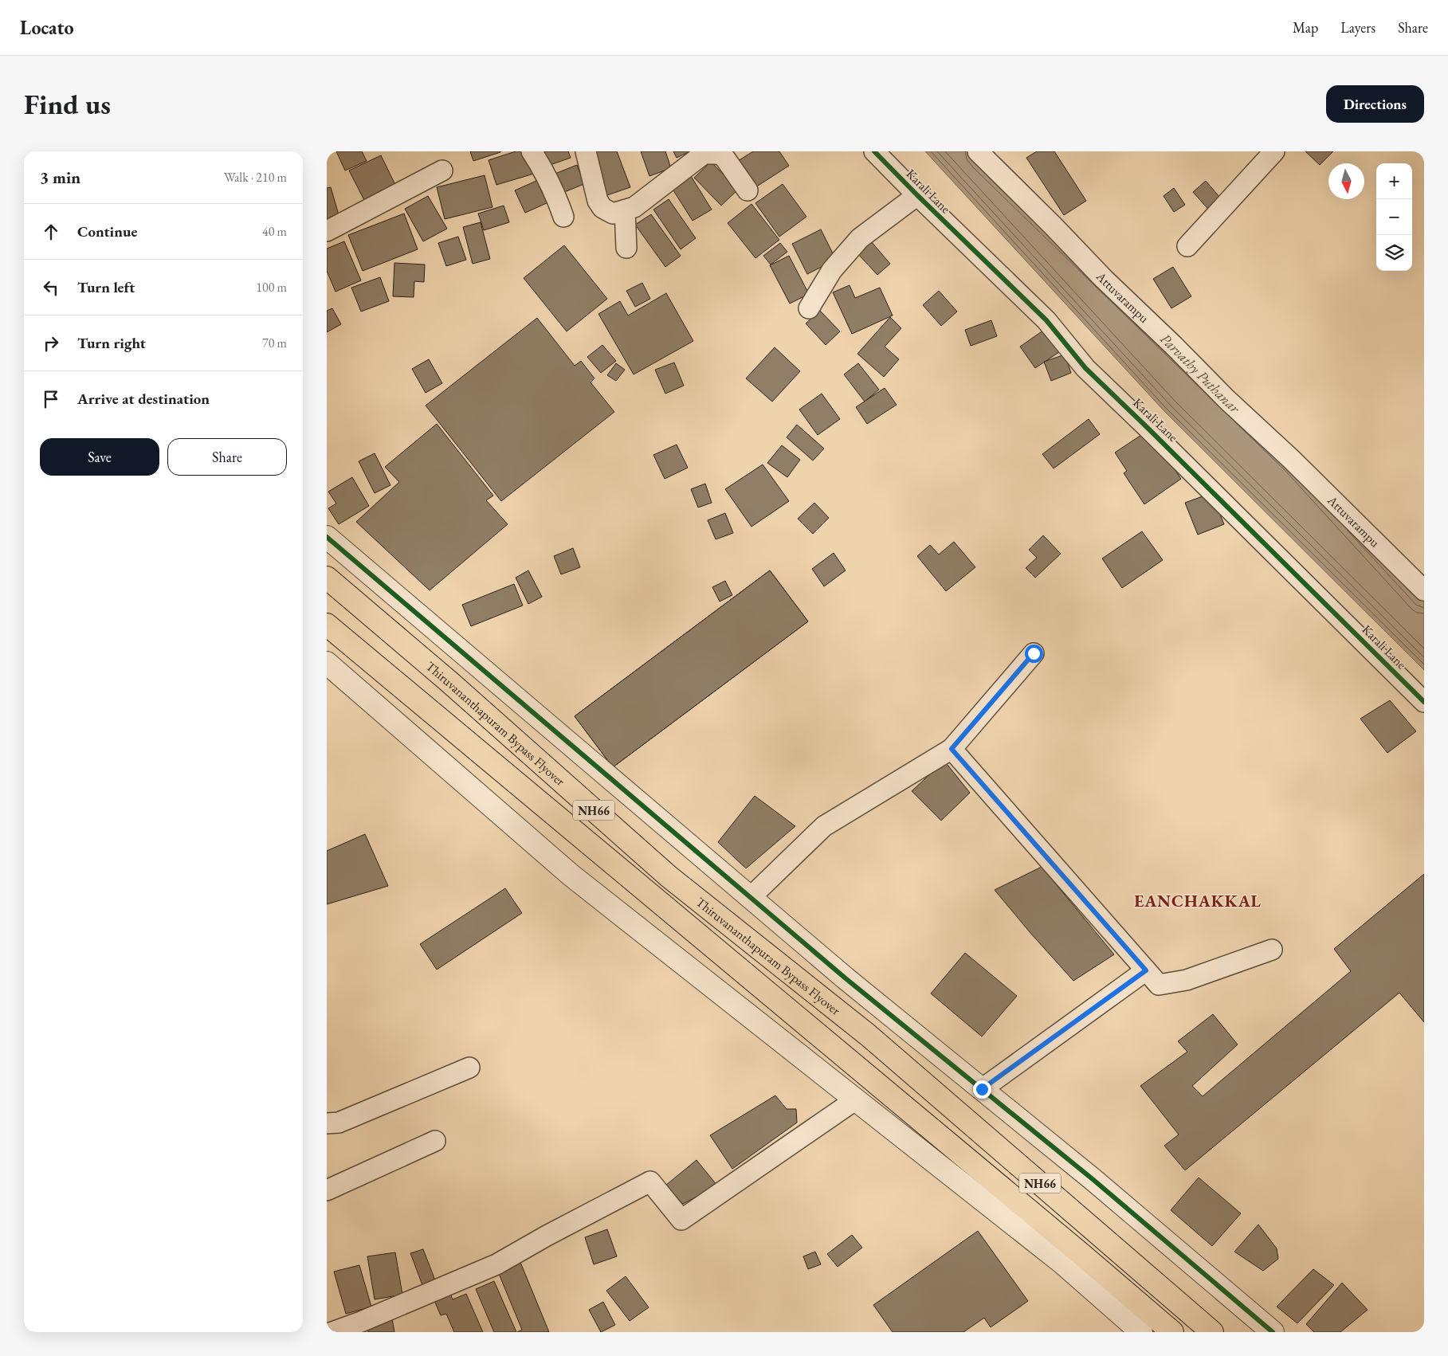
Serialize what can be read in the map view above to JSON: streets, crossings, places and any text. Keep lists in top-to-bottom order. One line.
{"streets":{"highway":["Thiruvananthapuram Bypass Flyover","NH66"],"street":["Karali Lane","Attuvarampu"]},"districts":["EANCHAKKAL"],"water":["Parvathy Puthanar"],"north":"bottom","page":{"header":"Locato","nav":["Map","Layers","Share"],"buttons":["Directions",["Save","Share"]],"title":"Find us","heading":["3 min","Walk · 210 m"],"map_buttons":["+","−"],"list":[["Continue","40 m"],["Turn left","100 m"],["Turn right","70 m"],"Arrive at destination"]}}
